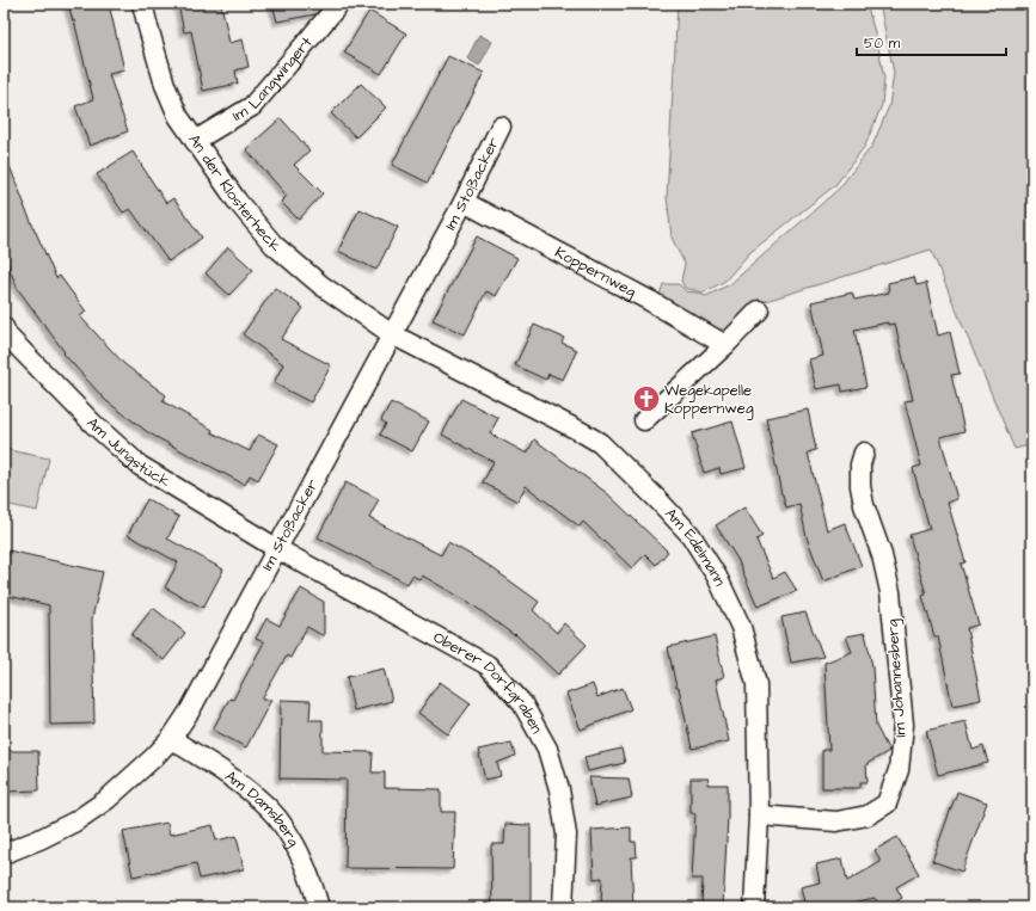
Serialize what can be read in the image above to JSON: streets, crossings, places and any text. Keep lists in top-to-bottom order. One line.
{"streets":{"street":["Im Langwingert","Im Stoßacker","An der Klosterheck","Koppernweg","Am Jungstück","Am Edelmann","Im Johannesberg","Oberer Dorfgraben","Am Damsberg"]},"crossings":[["Im Langwingert","An der Klosterheck"],["Im Stoßacker","An der Klosterheck"],["Im Stoßacker","Koppernweg"],["Im Stoßacker","Am Jungstück"],["Im Stoßacker","Am Edelmann"],["Im Stoßacker","Oberer Dorfgraben"],["Im Stoßacker","Am Damsberg"],["An der Klosterheck","Am Edelmann"],["Am Jungstück","Oberer Dorfgraben"],["Am Edelmann","Im Johannesberg"]],"places":{"church":["Wegekapelle Koppernweg"]},"scale_bar":"50 m"}
